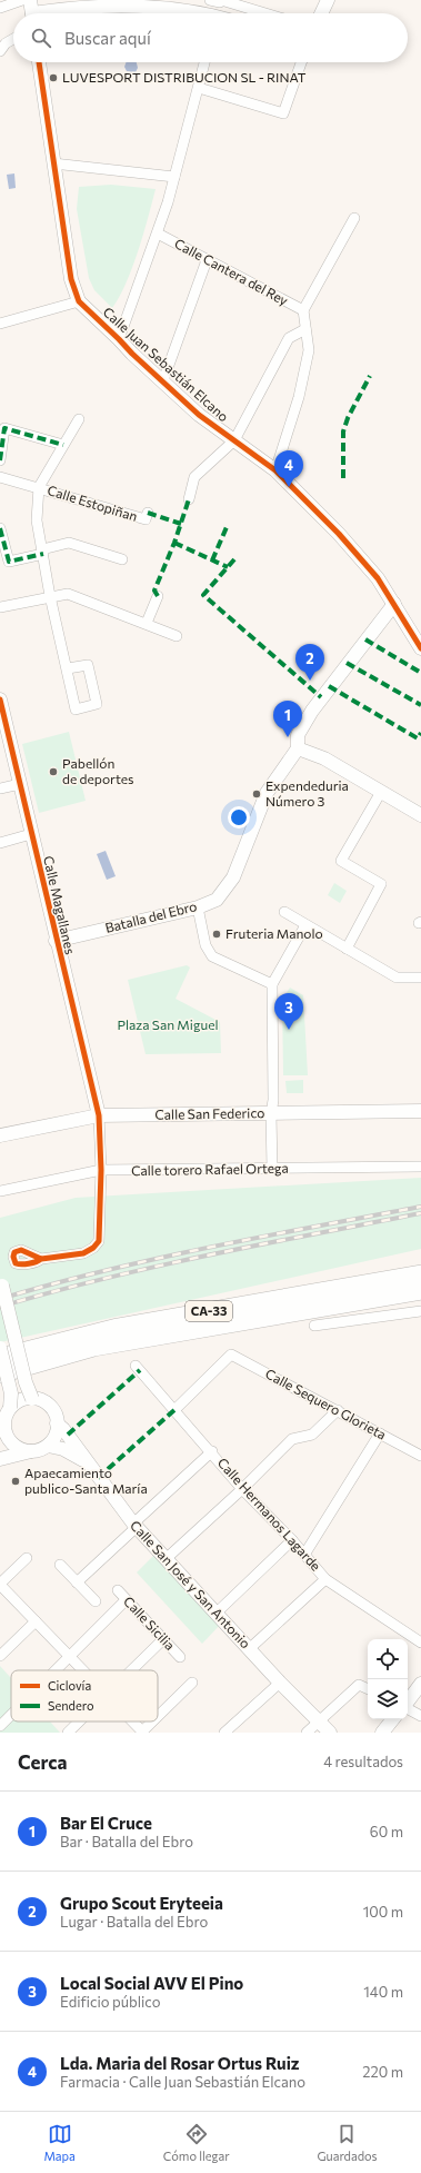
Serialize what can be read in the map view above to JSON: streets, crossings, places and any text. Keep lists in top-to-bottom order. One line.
{"streets":{"highway":["CA-33"],"street":["Calle Cantera del Rey","Calle Juan Sebastián Elcano","Calle Estopiñan","Calle Magallanes","Batalla del Ebro","Calle San Federico","Calle torero Rafael Ortega","Calle Sequero Glorieta","Calle Hermanos Lagarde","Calle San José y San Antonio","Calle Sicilia"]},"crossings":[["Calle Juan Sebastián Elcano","Batalla del Ebro"],["Calle Magallanes","Batalla del Ebro"],["Calle Magallanes","Calle San Federico"],["Calle Sequero Glorieta","Calle Hermanos Lagarde"]],"parks":["Plaza San Miguel"],"places":["LUVESPORT DISTRIBUCION SL - RINAT","Pabellón de deportes","Expendeduria Número 3","Fruteria Manolo","Apaecamiento publico-Santa María"],"legend":["Ciclovía","Sendero"],"page":{"search":"Buscar aquí","pins":["4","2","1","3"],"heading":["Cerca","4 resultados"],"list":[{"mark":"1","name":"Bar El Cruce","note":"Bar · Batalla del Ebro","value":"60 m"},{"mark":"2","name":"Grupo Scout Eryteeia","note":"Lugar · Batalla del Ebro","value":"100 m"},{"mark":"3","name":"Local Social AVV El Pino","note":"Edificio público","value":"140 m"},{"mark":"4","name":"Lda. Maria del Rosar Ortus Ruiz","note":"Farmacia · Calle Juan Sebastián Elcano","value":"220 m"}],"nav":["Mapa","Cómo llegar","Guardados"]}}
